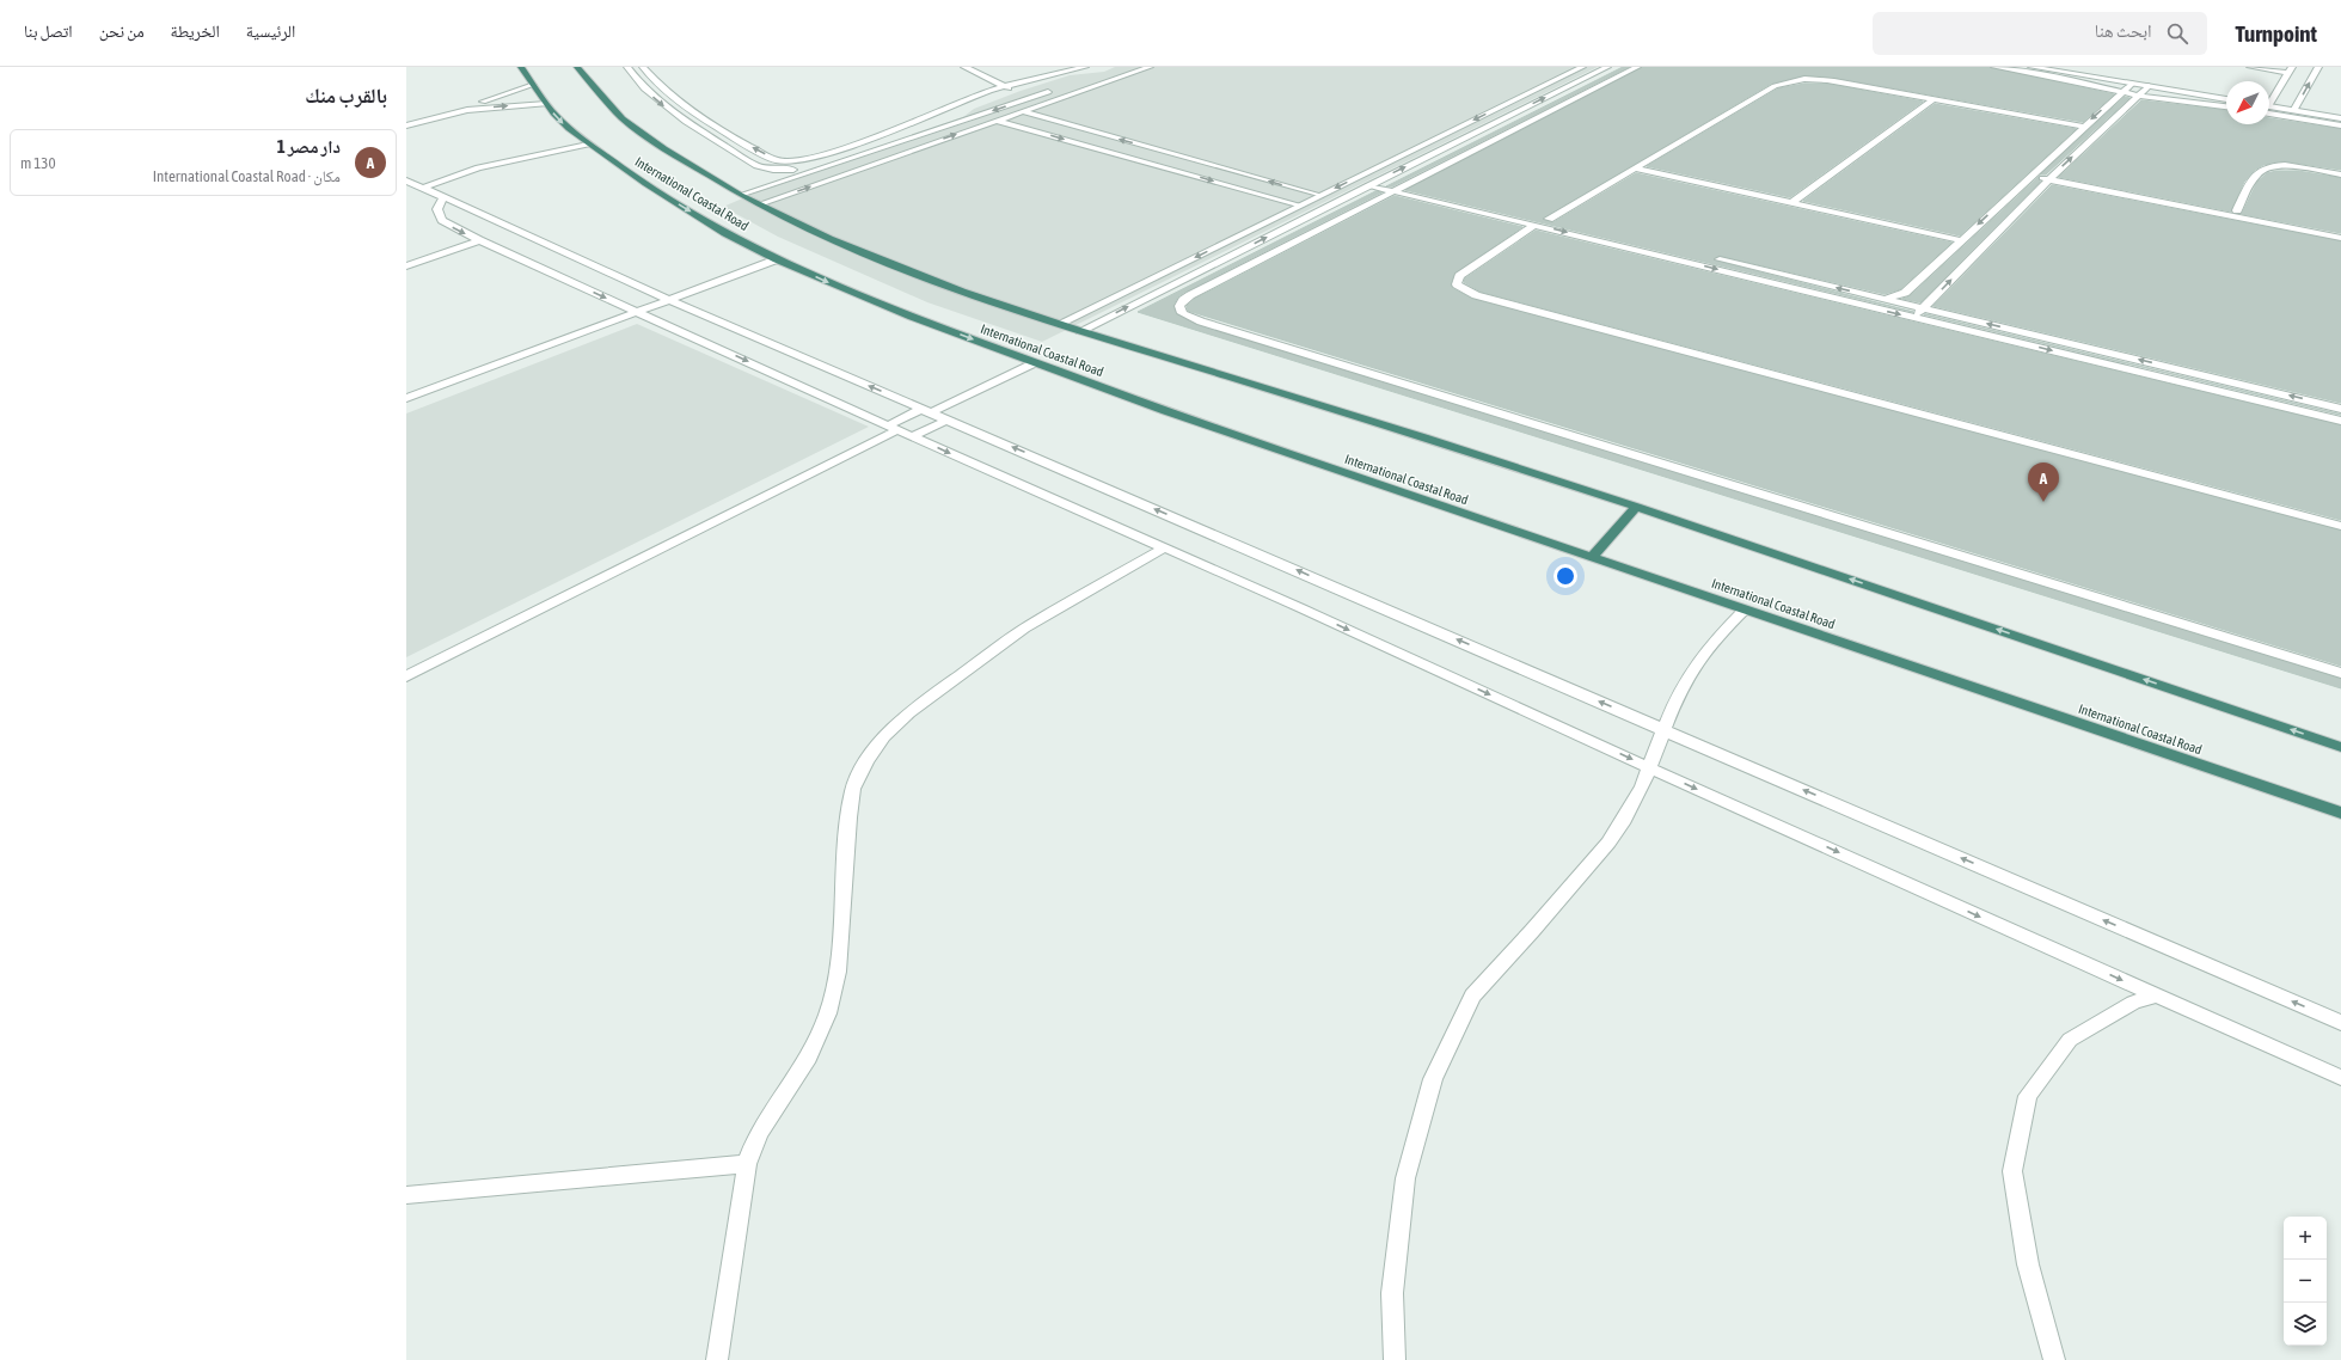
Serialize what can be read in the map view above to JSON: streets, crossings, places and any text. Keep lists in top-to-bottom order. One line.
{"streets":{"highway":["International Coastal Road"]},"north":"bottom left","page":{"header":"Turnpoint","search":"ابحث هنا","nav":["الرئيسية","الخريطة","من نحن","اتصل بنا"],"heading":"بالقرب منك","list":[{"mark":"A","name":"دار مصر 1","note":"مكان · International Coastal Road","value":"130 m"}],"pins":"A","map_buttons":["+","−"]}}
